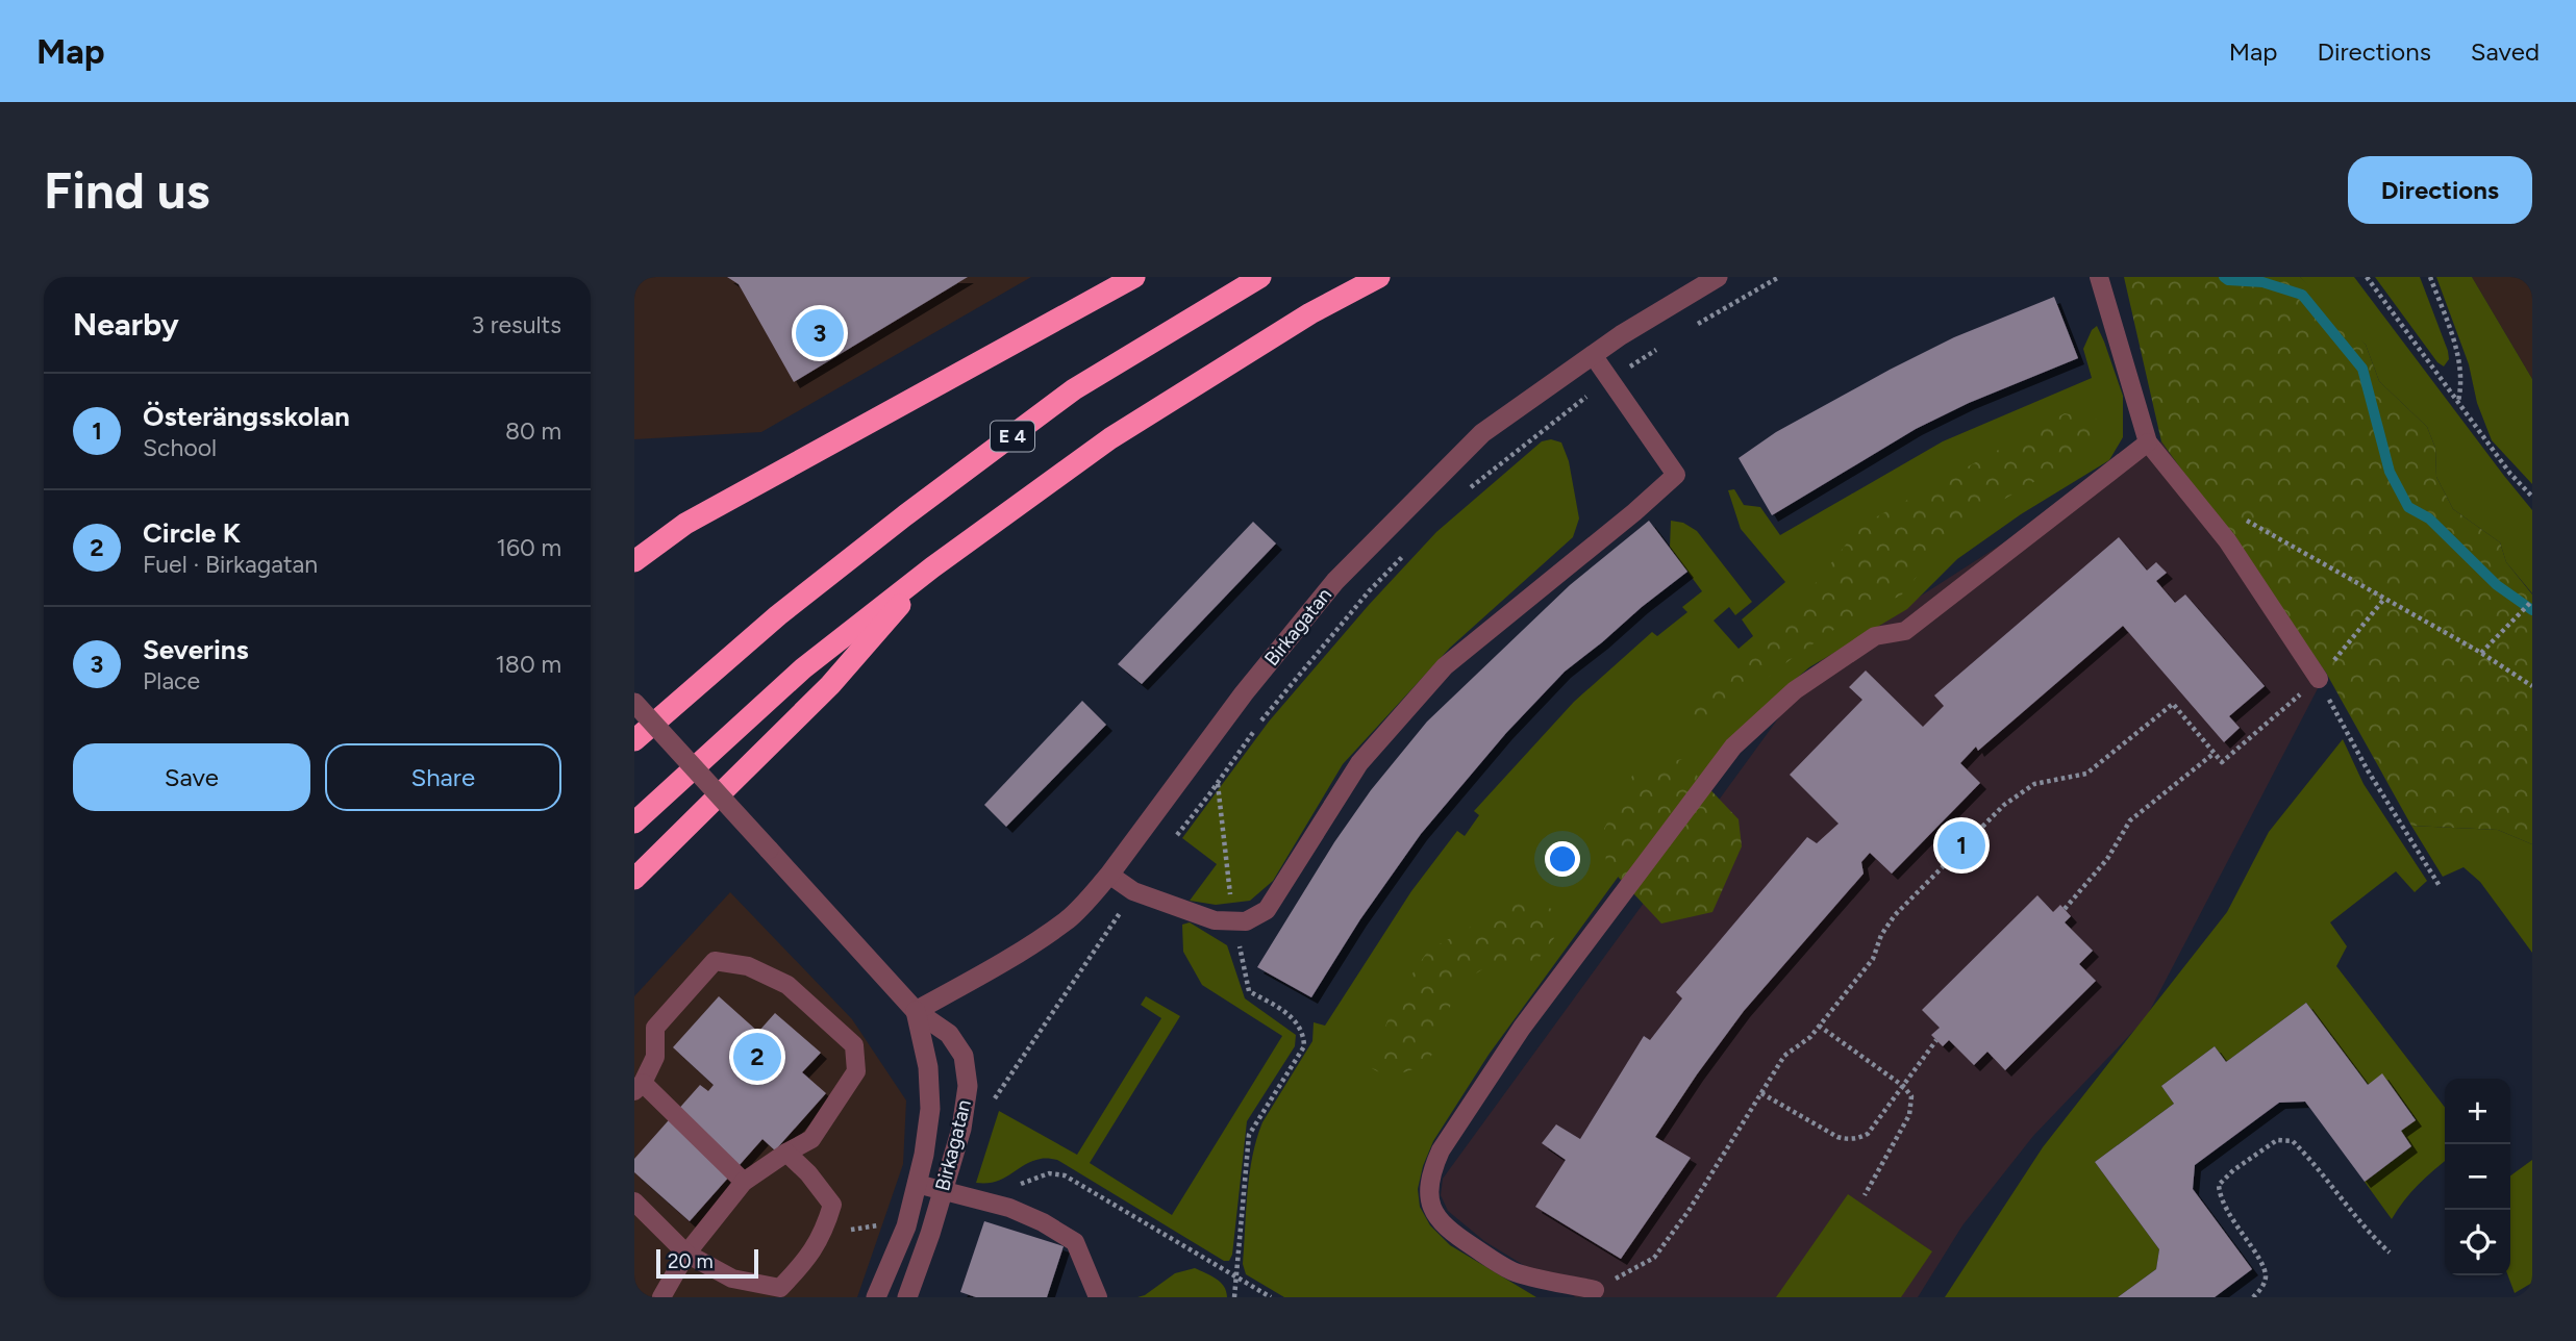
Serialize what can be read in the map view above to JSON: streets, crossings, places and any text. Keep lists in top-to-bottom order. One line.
{"streets":{"highway":["E 4"],"street":["Birkagatan"]},"scale_bar":"20 m","page":{"header":"Map","nav":["Map","Directions","Saved"],"buttons":["Directions",["Save","Share"]],"title":"Find us","heading":["Nearby","3 results"],"pins":["3","1","2"],"list":[{"mark":"1","name":"Österängsskolan","note":"School","value":"80 m"},{"mark":"2","name":"Circle K","note":"Fuel · Birkagatan","value":"160 m"},{"mark":"3","name":"Severins","note":"Place","value":"180 m"}],"map_buttons":["+","−"],"scale":"20 m"}}
